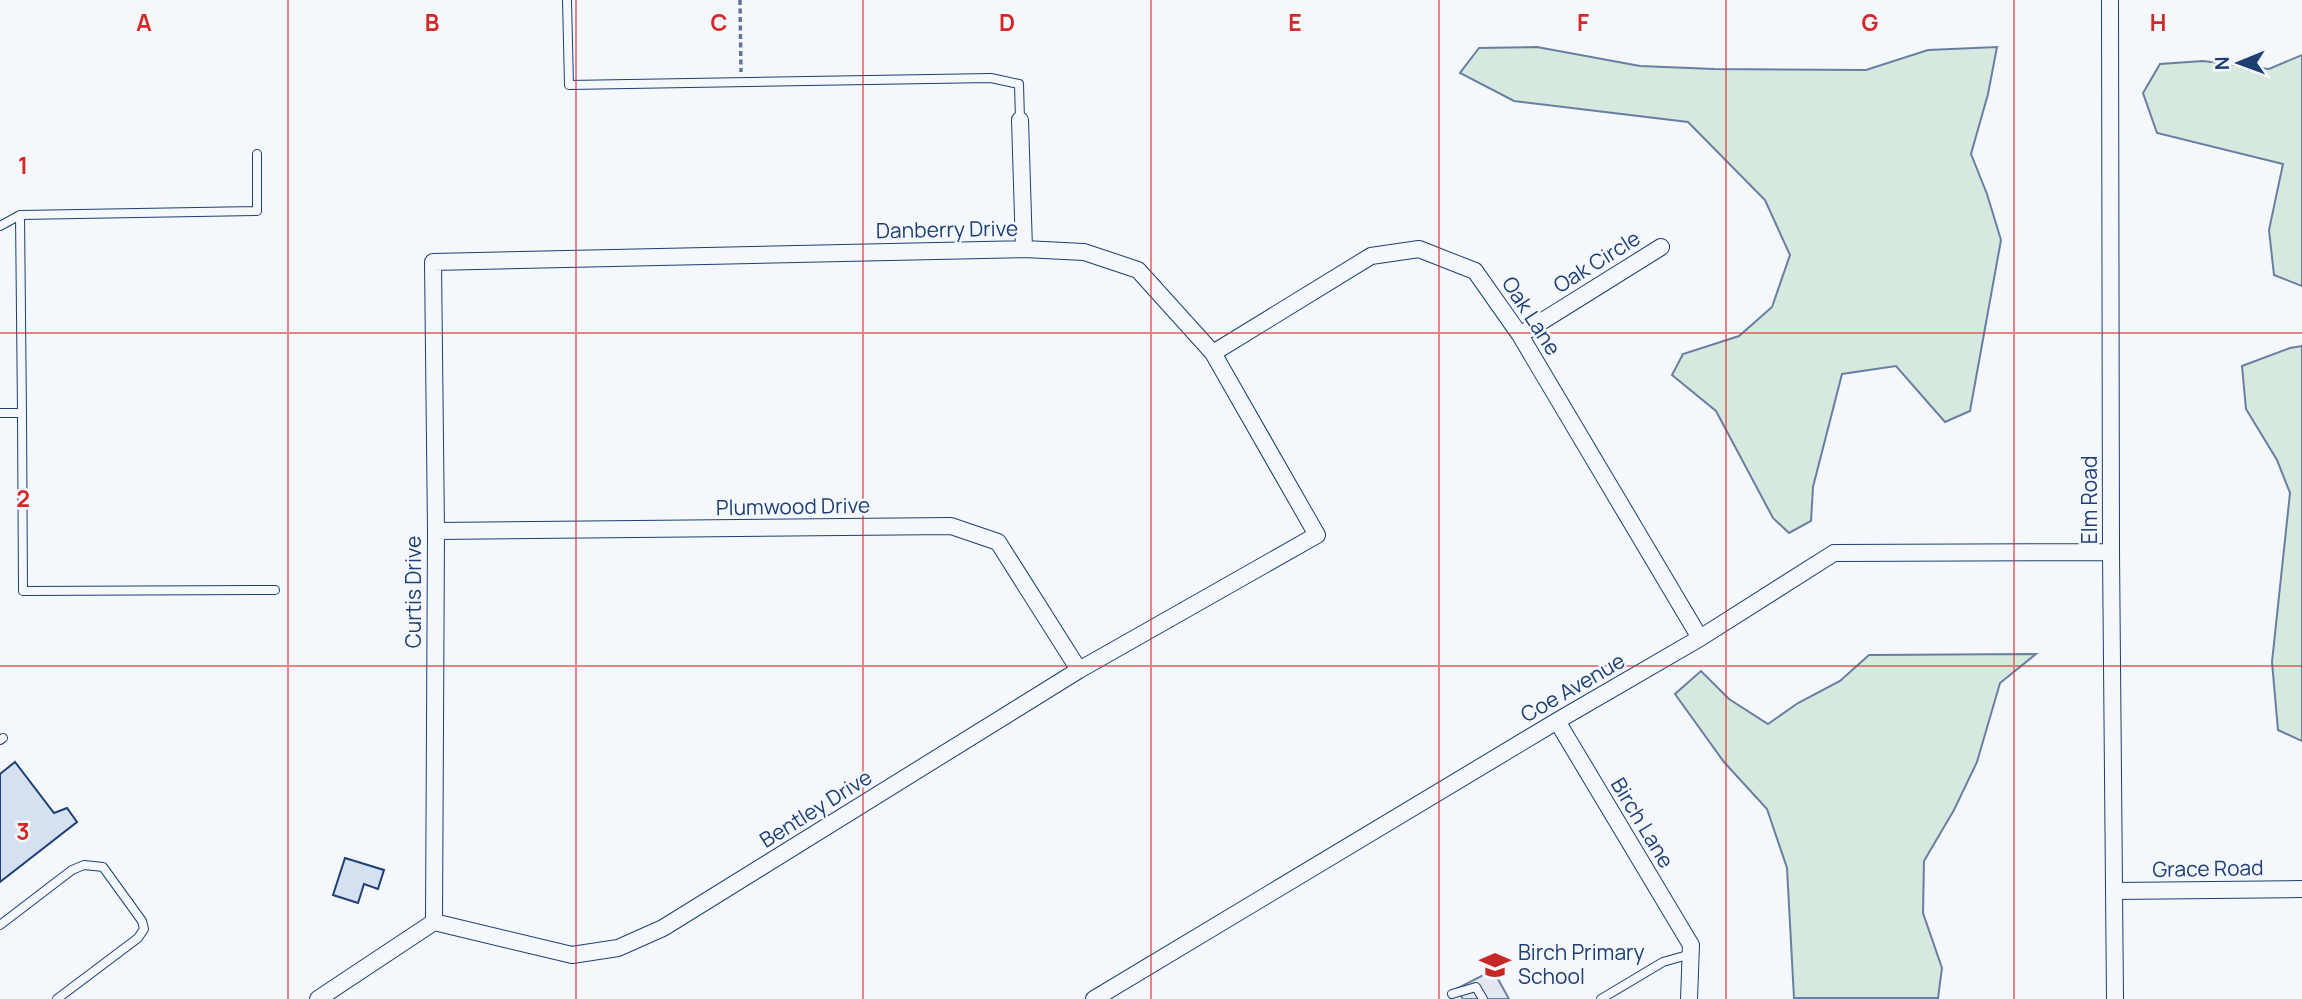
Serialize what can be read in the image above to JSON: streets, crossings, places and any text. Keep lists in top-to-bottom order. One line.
{"streets":{"street":["Danberry Drive","Oak Circle","Oak Lane","Elm Road","Plumwood Drive","Curtis Drive","Coe Avenue","Bentley Drive","Birch Lane","Grace Road"]},"crossings":[["Danberry Drive","Oak Lane"],["Danberry Drive","Curtis Drive"],["Danberry Drive","Bentley Drive"],["Oak Circle","Oak Lane"],["Oak Lane","Coe Avenue"],["Elm Road","Coe Avenue"],["Elm Road","Grace Road"],["Plumwood Drive","Curtis Drive"],["Plumwood Drive","Bentley Drive"],["Curtis Drive","Bentley Drive"],["Coe Avenue","Birch Lane"]],"places":{"school or university":["Birch Primary School"]},"north":"left","grid":{"columns":["A","B","C","D","E","F","G","H"],"rows":["1","2","3"]}}
